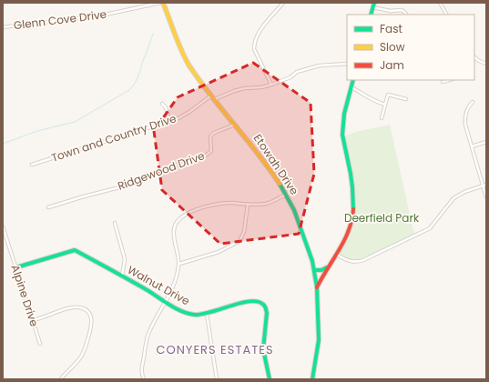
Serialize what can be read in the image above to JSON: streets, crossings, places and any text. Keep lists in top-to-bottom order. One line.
{"streets":{"street":["Glenn Cove Drive","Town and Country Drive","Etowah Drive","Ridgewood Drive","Walnut Drive","Alpine Drive"]},"crossings":[["Glenn Cove Drive","Etowah Drive"],["Town and Country Drive","Etowah Drive"],["Etowah Drive","Ridgewood Drive"],["Walnut Drive","Alpine Drive"]],"districts":["CONYERS ESTATES"],"parks":["Deerfield Park"],"legend":["Fast","Slow","Jam"]}
